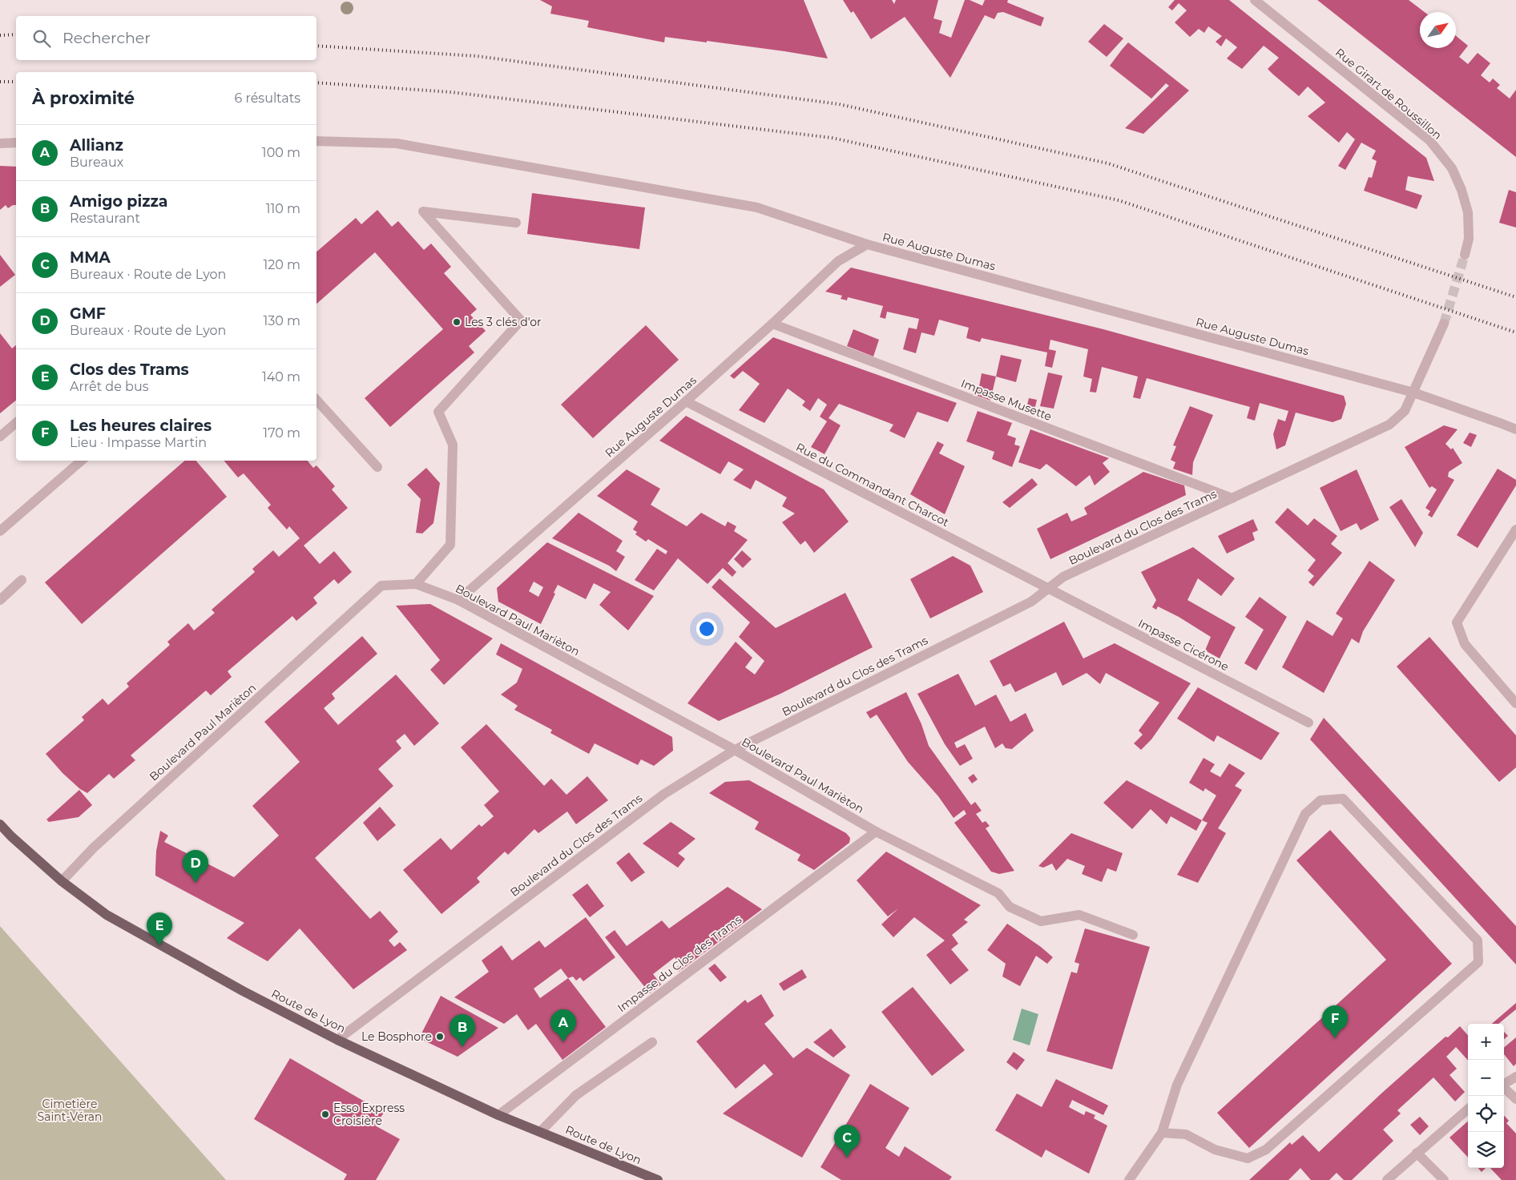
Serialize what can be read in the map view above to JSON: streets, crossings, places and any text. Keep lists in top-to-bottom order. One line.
{"streets":{"main road":["Route de Lyon"],"street":["Rue Girart de Roussillon","Rue Auguste Dumas","Impasse Musette","Rue du Commandant Charcot","Boulevard du Clos des Trams","Boulevard Paul Marièton","Impasse Cicérone","Impasse du Clos des Trams"]},"crossings":[["Rue Auguste Dumas","Impasse Musette"],["Rue Auguste Dumas","Rue du Commandant Charcot"],["Rue Auguste Dumas","Boulevard du Clos des Trams"],["Rue Auguste Dumas","Boulevard Paul Marièton"],["Impasse Musette","Boulevard du Clos des Trams"],["Rue du Commandant Charcot","Boulevard du Clos des Trams"],["Rue du Commandant Charcot","Impasse Cicérone"],["Boulevard du Clos des Trams","Boulevard Paul Marièton"],["Boulevard du Clos des Trams","Impasse Cicérone"],["Boulevard du Clos des Trams","Route de Lyon"],["Boulevard Paul Marièton","Impasse du Clos des Trams"],["Boulevard Paul Marièton","Route de Lyon"],["Impasse du Clos des Trams","Route de Lyon"]],"parks":["Cimetière Saint-Véran"],"places":["Les 3 clés d'or","Le Bosphore","Esso Express Croisière"],"north":"top right","page":{"search":"Rechercher","heading":["À proximité","6 résultats"],"list":[{"mark":"A","name":"Allianz","note":"Bureaux","value":"100 m"},{"mark":"B","name":"Amigo pizza","note":"Restaurant","value":"110 m"},{"mark":"C","name":"MMA","note":"Bureaux · Route de Lyon","value":"120 m"},{"mark":"D","name":"GMF","note":"Bureaux · Route de Lyon","value":"130 m"},{"mark":"E","name":"Clos des Trams","note":"Arrêt de bus","value":"140 m"},{"mark":"F","name":"Les heures claires","note":"Lieu · Impasse Martin","value":"170 m"}],"pins":["D","E","F","A","B","C"],"map_buttons":["+","−"]}}
